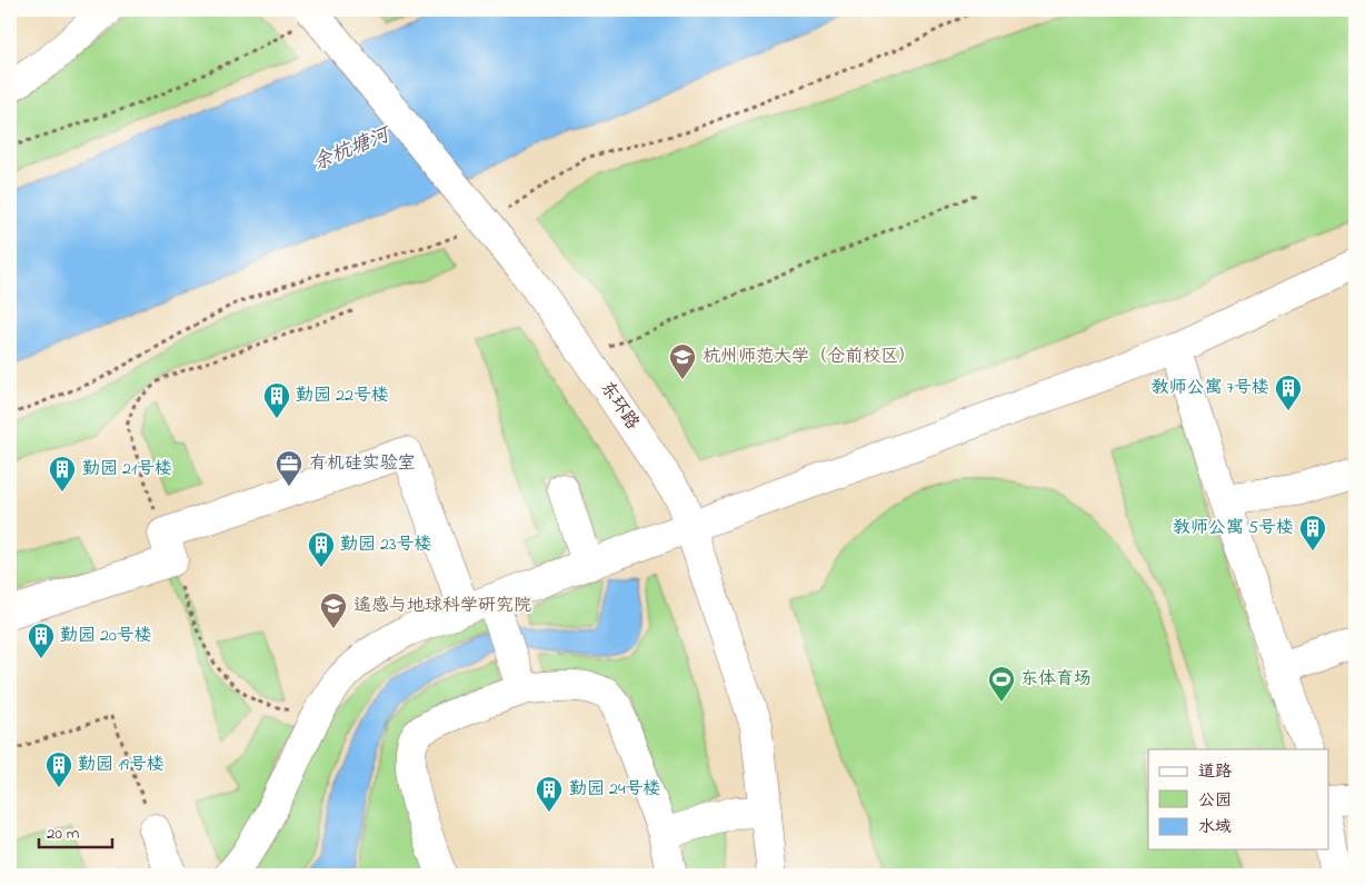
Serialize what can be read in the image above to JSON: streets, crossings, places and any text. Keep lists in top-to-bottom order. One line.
{"streets":{"street":["东环路"]},"water":["余杭塘河"],"places":{"school or university":["杭州师范大学（仓前校区）","遥感与地球科学研究院"],"building":["教师公寓 7号楼","勤园 22号楼","勤园 21号楼","教师公寓 5号楼","勤园 23号楼","勤园 20号楼","勤园 19号楼","勤园 24号楼"],"office":["有机硅实验室"],"sports":["东体育场"]},"legend":["道路","公园","水域"],"scale_bar":"20 m"}
